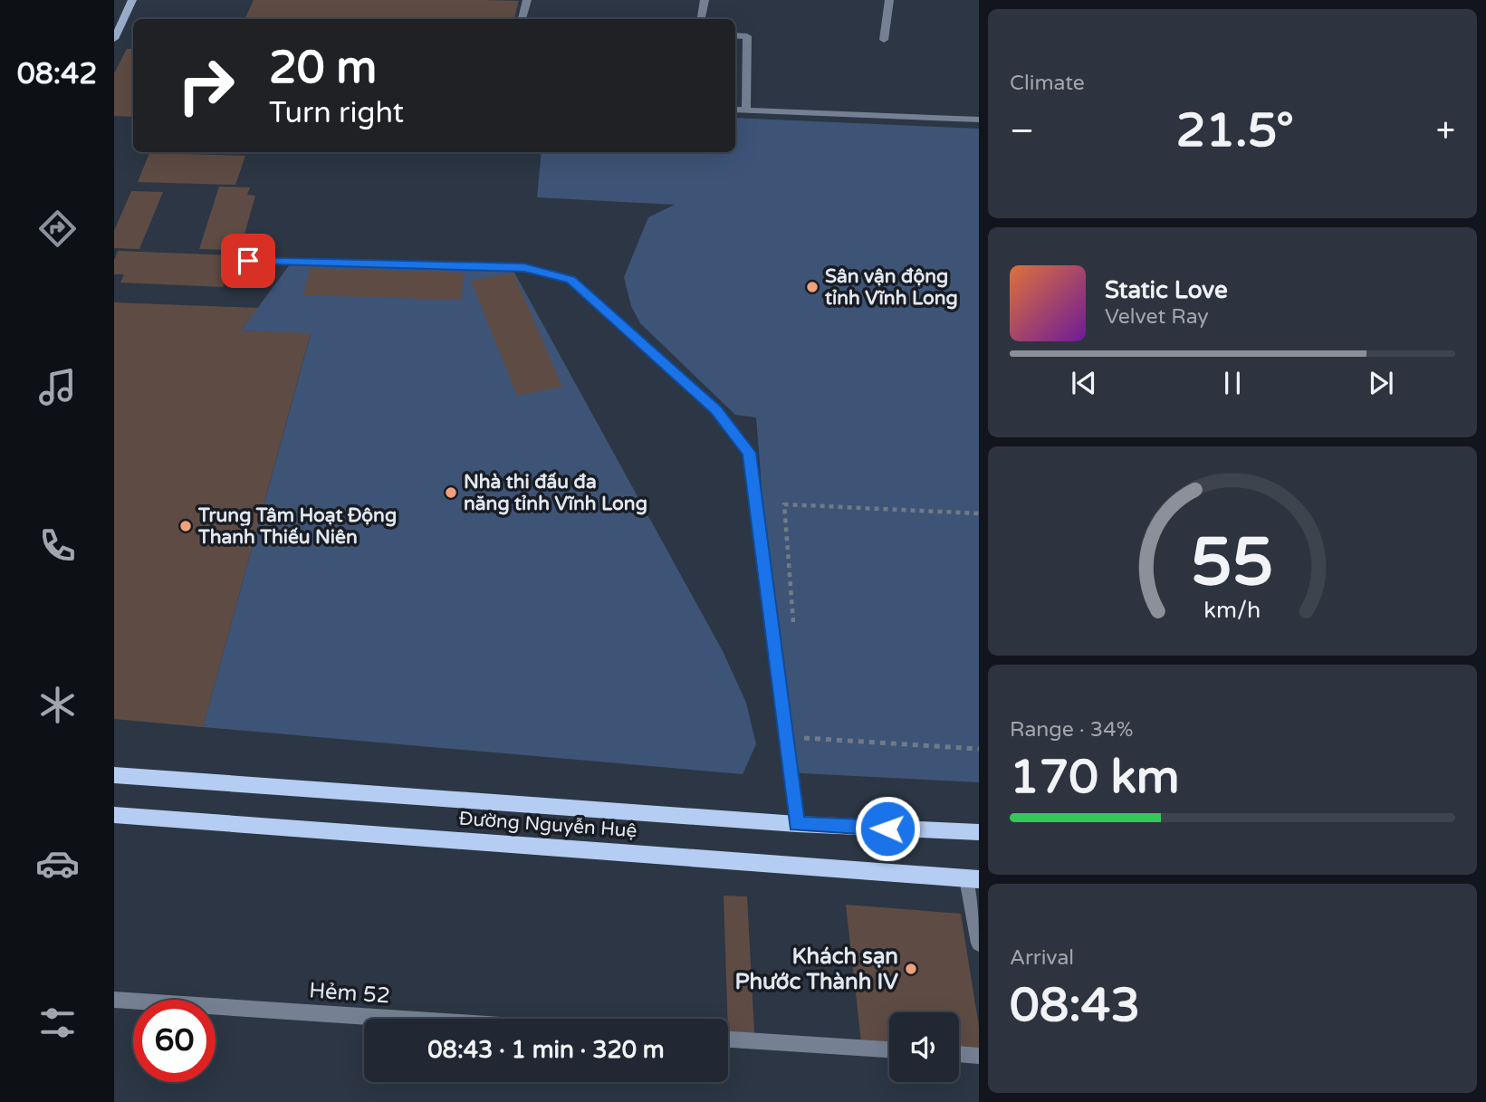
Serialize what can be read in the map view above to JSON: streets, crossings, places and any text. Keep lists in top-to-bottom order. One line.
{"streets":{"main road":["Đường Nguyễn Huệ"],"street":["Hẻm 52"]},"places":["Sân vận động tỉnh Vĩnh Long","Nhà thi đấu đa năng tỉnh Vĩnh Long","Trung Tâm Hoạt Động Thanh Thiếu Niên","Khách sạn Phước Thành IV"],"page":{"tabs":"08:42","tile":["Climate",["Range · 34%","170 km"],["Arrival","08:43"]],"turn":["20 m","Turn right"],"heat":["−","21.5°","+"],"song":["Static Love","Velvet Ray"],"limit":"60","trip":"08:43 · 1 min · 320 m","gauge":["55","km/h"]}}
